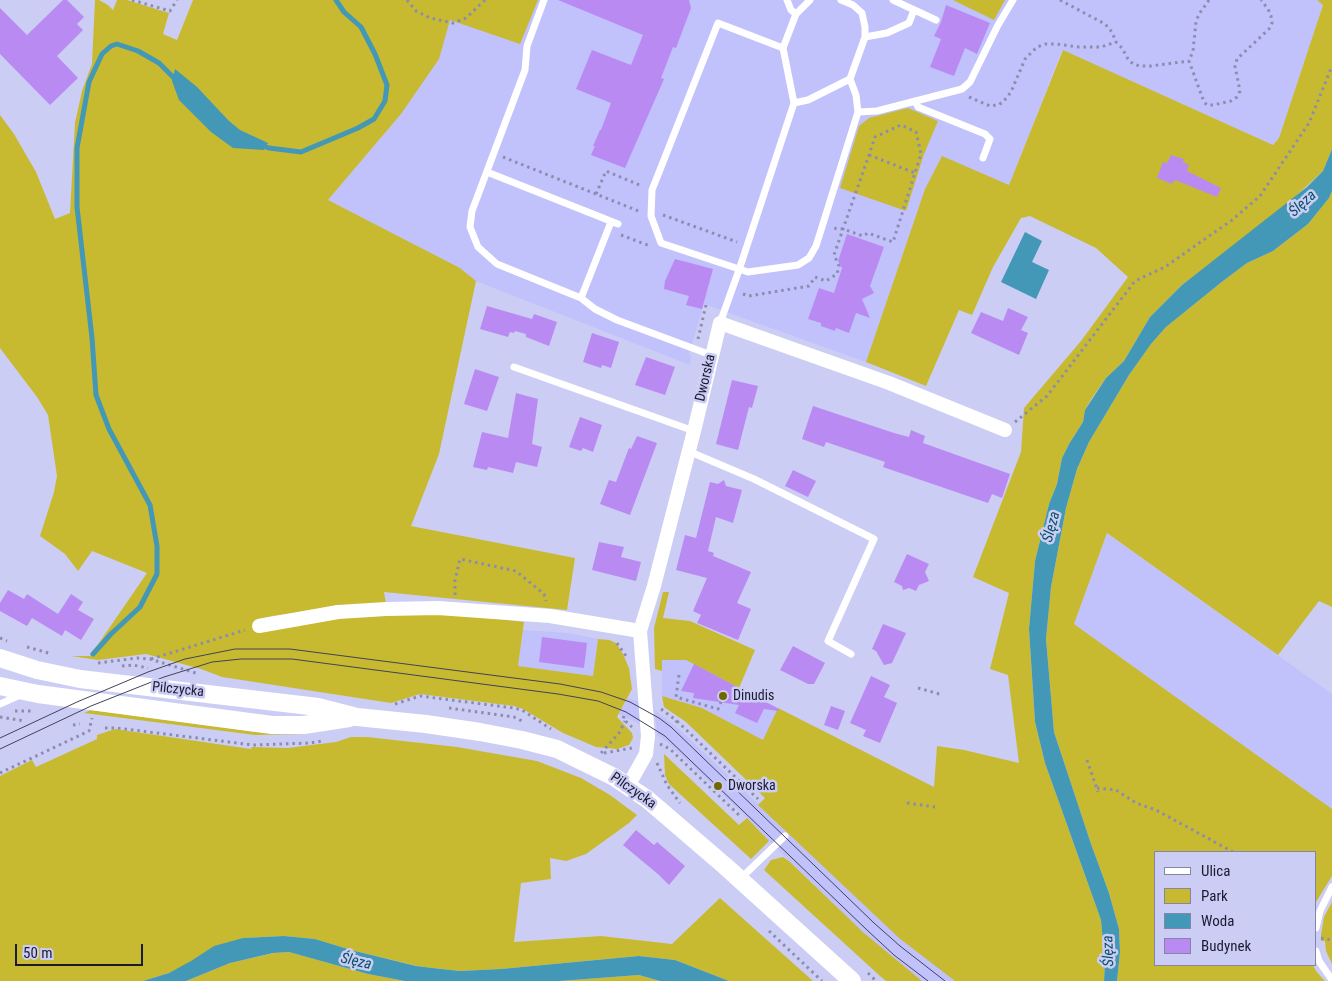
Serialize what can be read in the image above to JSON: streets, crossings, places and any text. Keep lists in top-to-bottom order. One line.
{"streets":{"street":["Dworska","Pilczycka"]},"crossings":[["Dworska","Pilczycka"]],"water":["Ślęza"],"places":["Dinudis","Dworska"],"legend":["Ulica","Park","Woda","Budynek"],"scale_bar":"50 m"}
